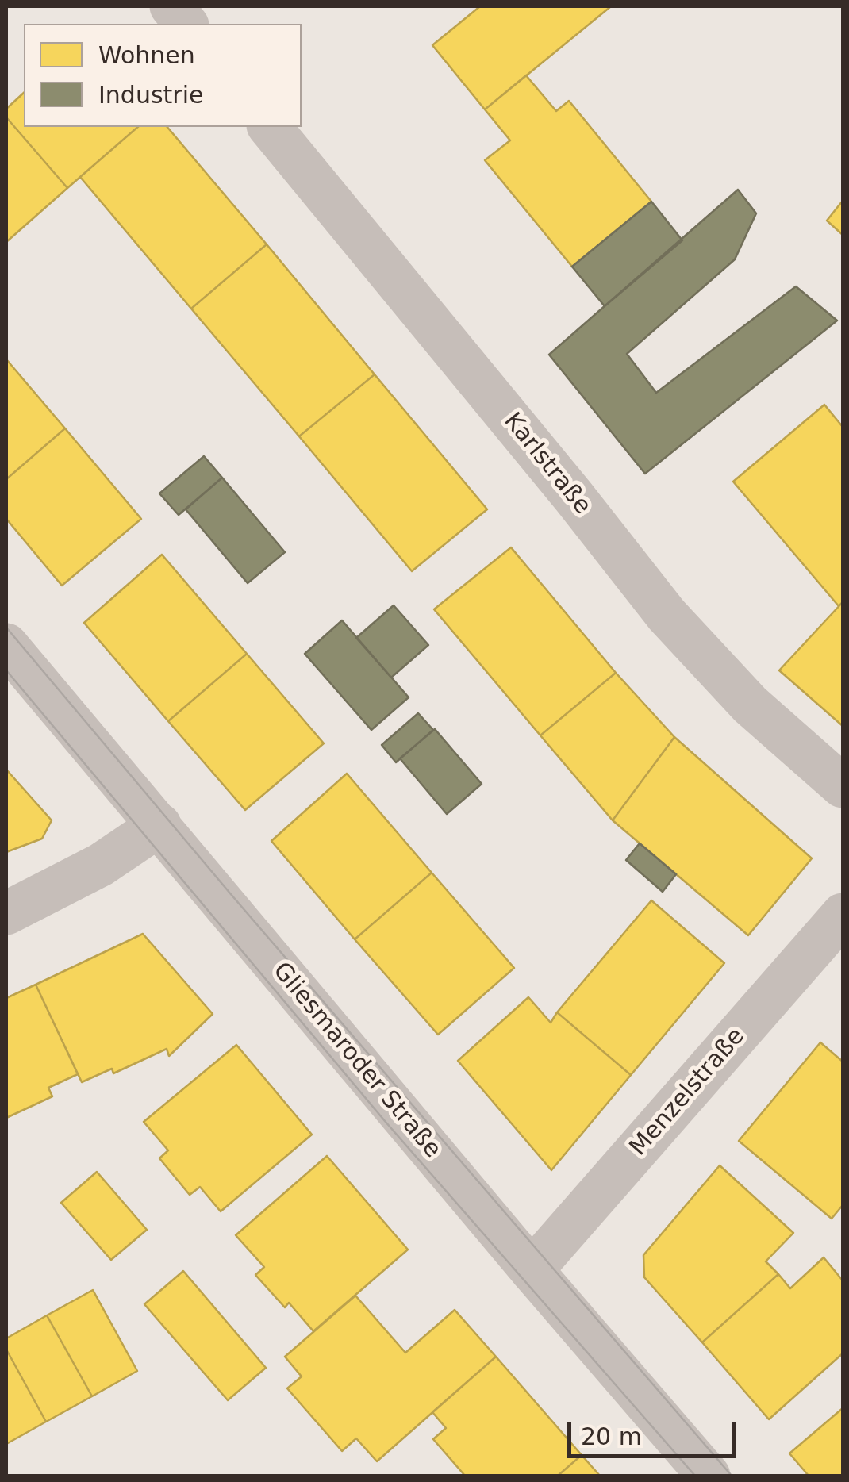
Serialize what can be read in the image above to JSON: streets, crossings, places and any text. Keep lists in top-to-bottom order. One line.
{"streets":{"street":["Karlstraße","Gliesmaroder Straße","Menzelstraße"]},"crossings":[["Gliesmaroder Straße","Menzelstraße"]],"legend":["Wohnen","Industrie"],"scale_bar":"20 m"}
